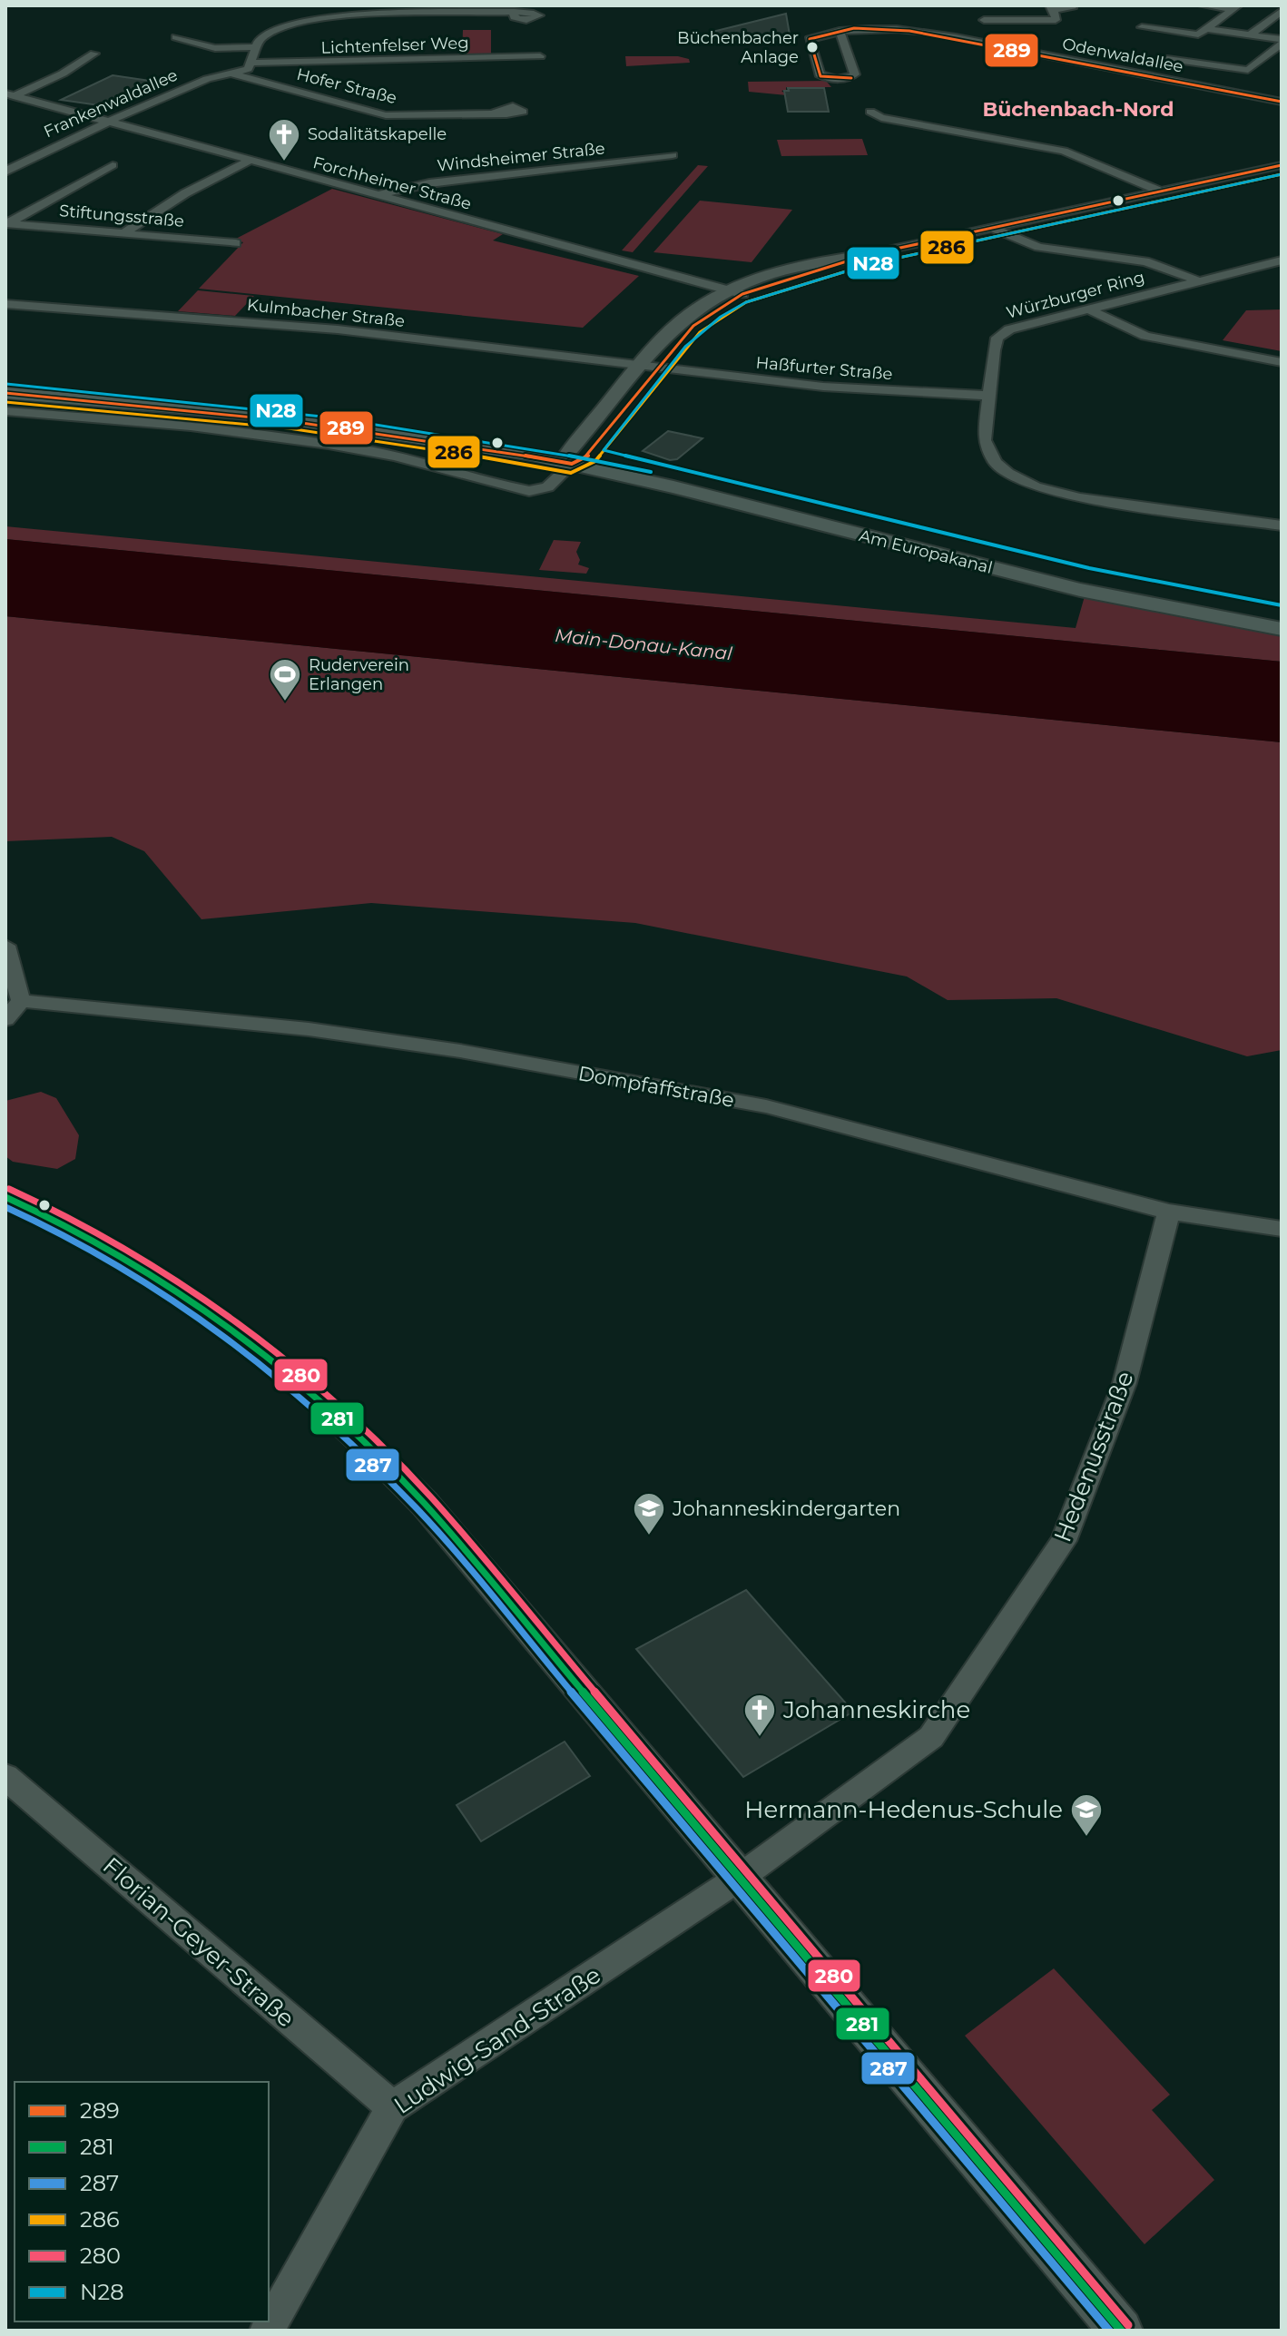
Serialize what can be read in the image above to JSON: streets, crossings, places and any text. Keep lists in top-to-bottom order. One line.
{"streets":{"main road":["Am Europakanal"],"street":["Lichtenfelser Weg","Odenwaldallee","Hofer Straße","Frankenwaldallee","Windsheimer Straße","Forchheimer Straße","Stiftungsstraße","Würzburger Ring","Kulmbacher Straße","Haßfurter Straße","Dompfaffstraße","Hedenusstraße","Florian-Geyer-Straße","Ludwig-Sand-Straße"]},"crossings":[["Lichtenfelser Weg","Frankenwaldallee"],["Hofer Straße","Frankenwaldallee"],["Frankenwaldallee","Forchheimer Straße"],["Windsheimer Straße","Forchheimer Straße"],["Würzburger Ring","Haßfurter Straße"],["Kulmbacher Straße","Haßfurter Straße"],["Dompfaffstraße","Hedenusstraße"],["Hedenusstraße","Ludwig-Sand-Straße"],["Florian-Geyer-Straße","Ludwig-Sand-Straße"]],"districts":["Büchenbach-Nord"],"water":["Main-Donau-Kanal"],"places":{"other":["Büchenbacher Anlage"],"church":["Sodalitätskapelle","Johanneskirche"],"sports":["Ruderverein Erlangen"],"school or university":["Johanneskindergarten","Hermann-Hedenus-Schule"]},"lines":["transit line 289","transit line 286","transit line N28","transit line 280","transit line 281","transit line 287"],"legend":["289","281","287","286","280","N28"]}
